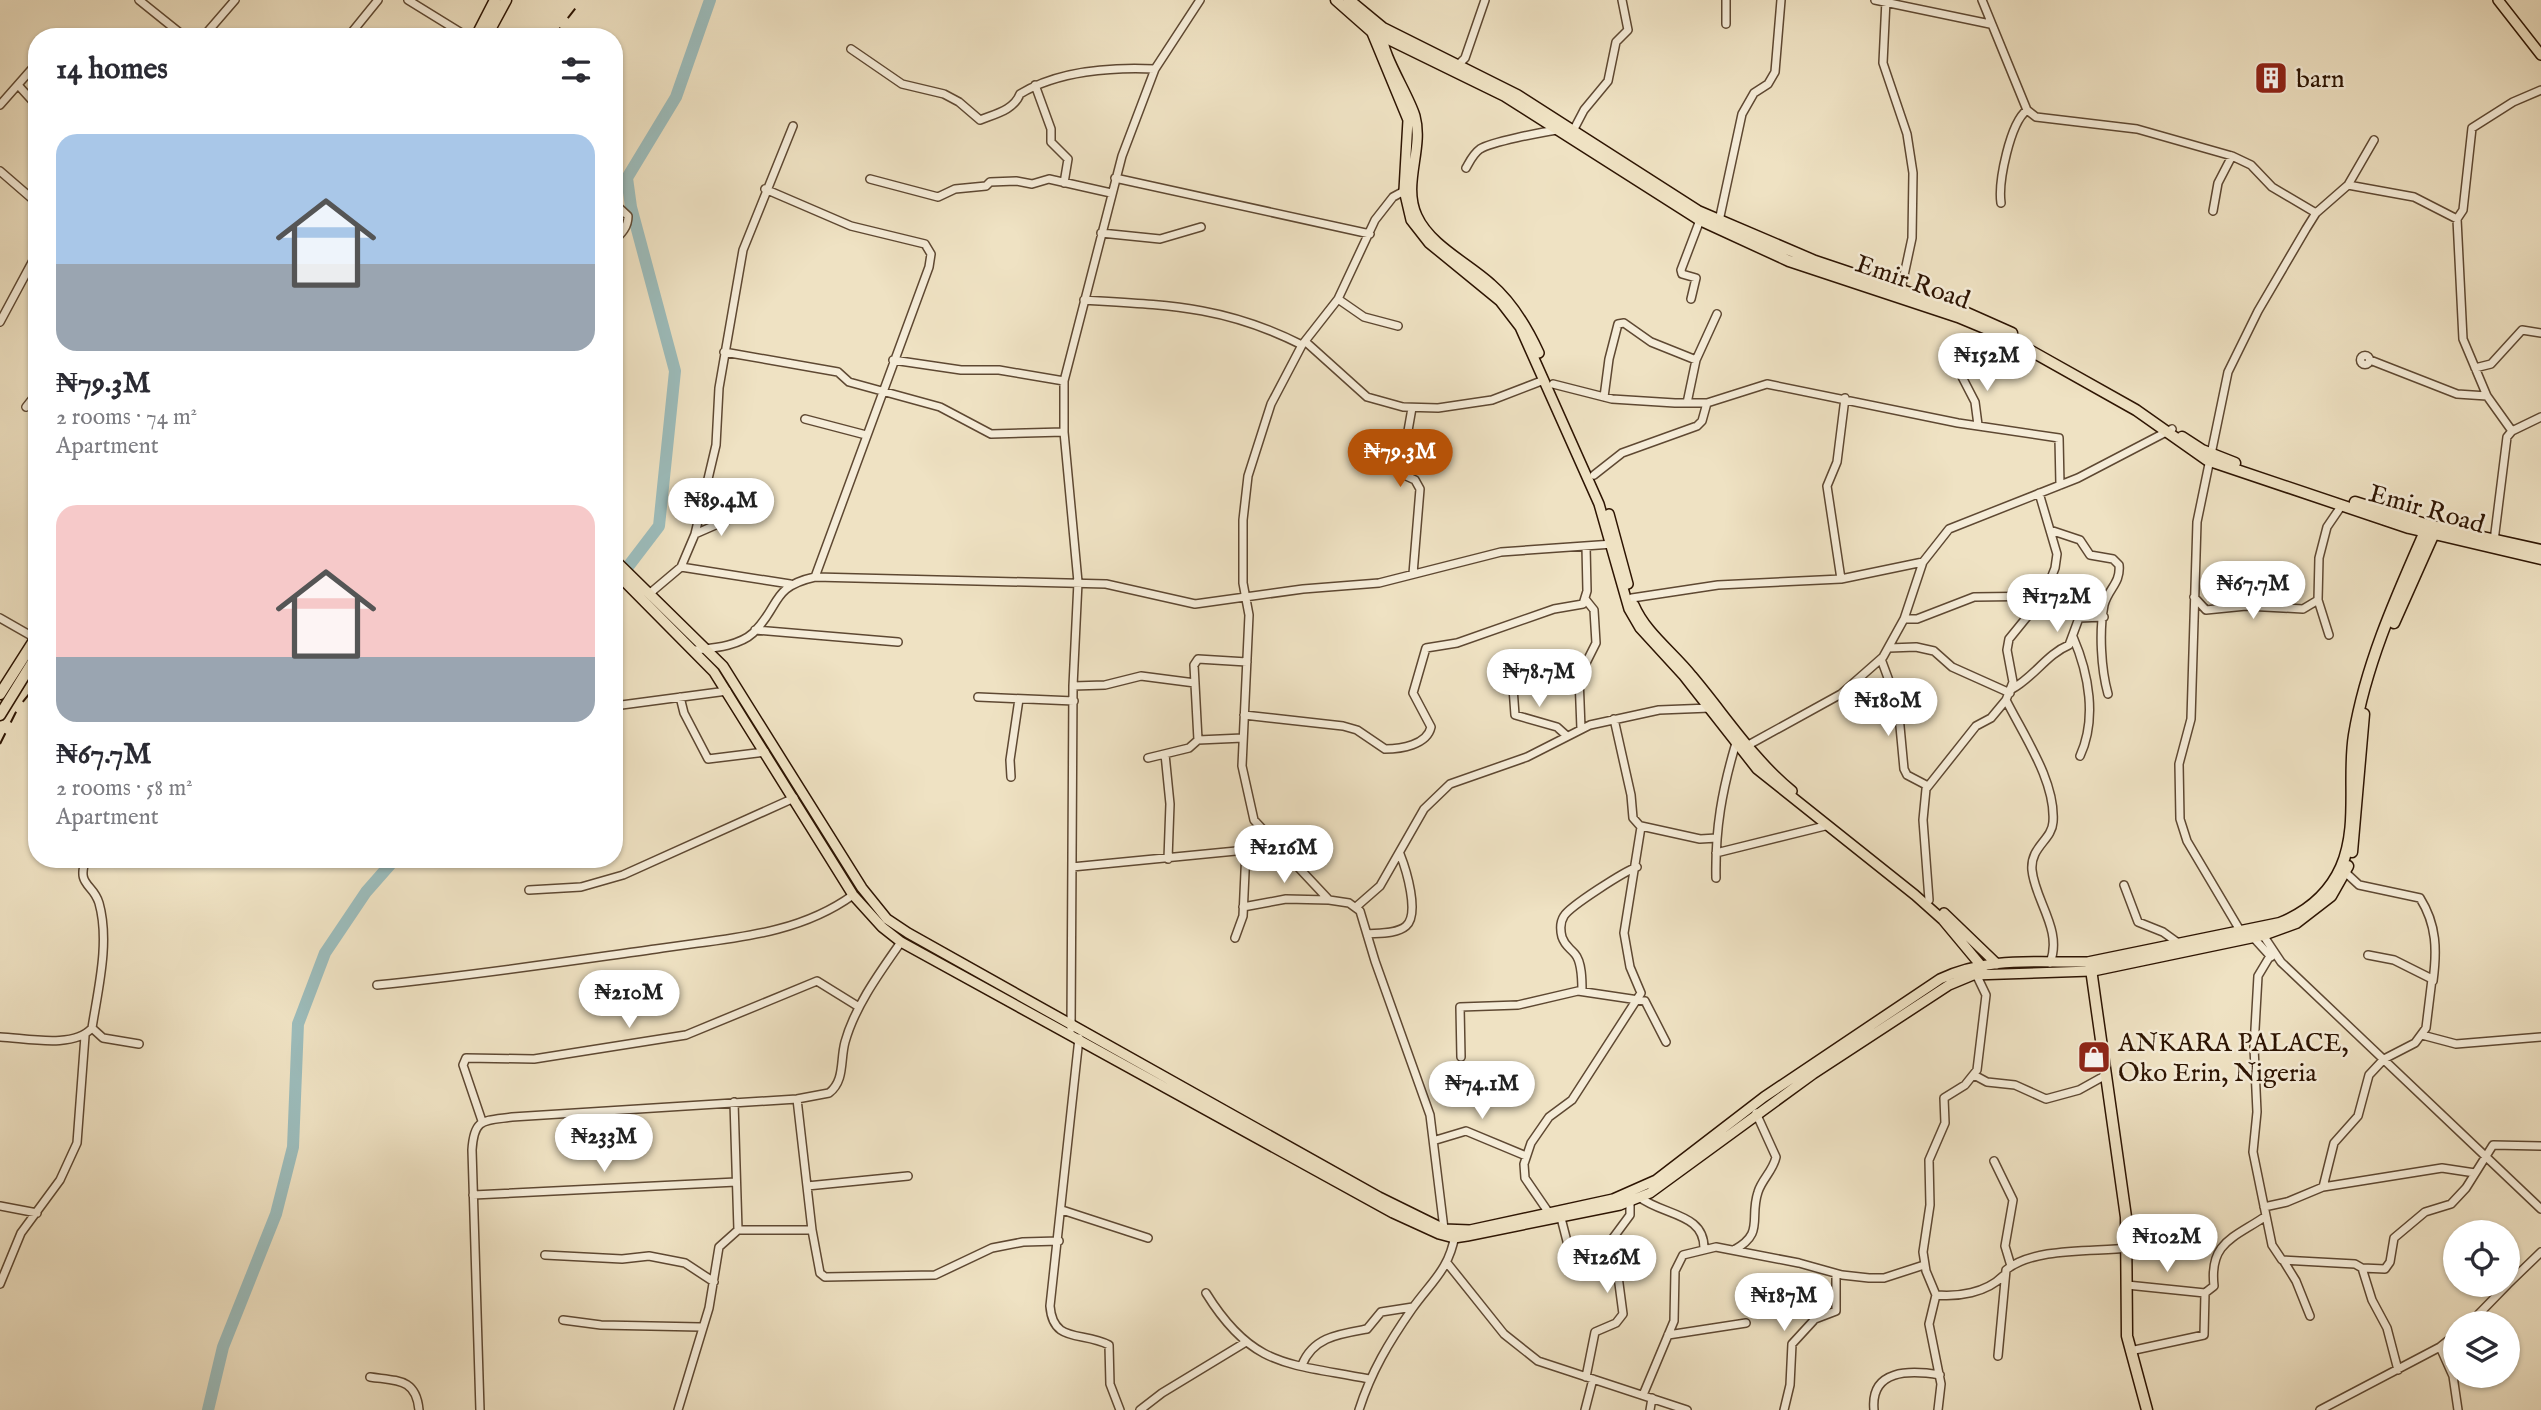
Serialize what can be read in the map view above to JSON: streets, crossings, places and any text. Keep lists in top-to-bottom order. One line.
{"streets":{"highway":["Emir Road"]},"places":{"building":["barn"],"shop":["ANKARA PALACE, Oko Erin, Nigeria"]},"page":{"heading":"14 homes","list":[{"name":"₦79.3M","note":"2 rooms · 74 m² · Apartment"},{"name":"₦67.7M","note":"2 rooms · 58 m² · Apartment"}],"price":["₦152M","₦79.3M","₦89.4M","₦67.7M","₦172M","₦78.7M","₦180M","₦216M","₦210M","₦74.1M","₦233M","₦102M","₦126M","₦187M"]}}
